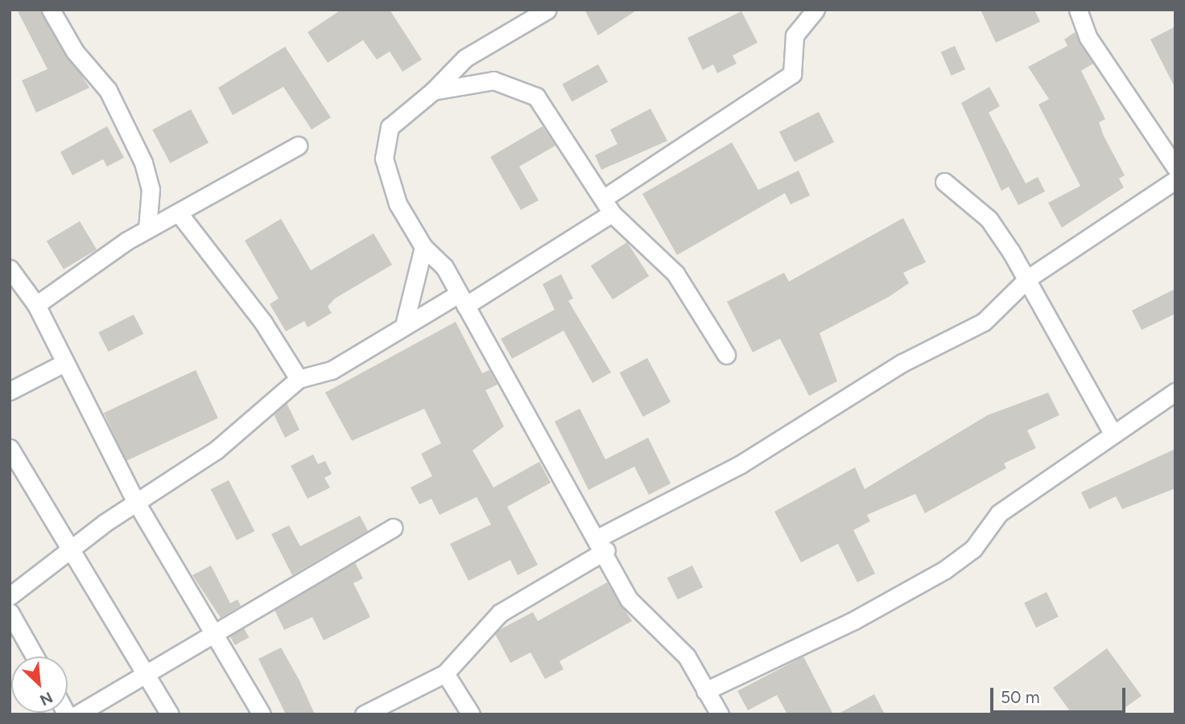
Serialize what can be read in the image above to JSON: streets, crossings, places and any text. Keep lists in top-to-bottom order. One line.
{"scale_bar":"50 m","north":"bottom right"}
